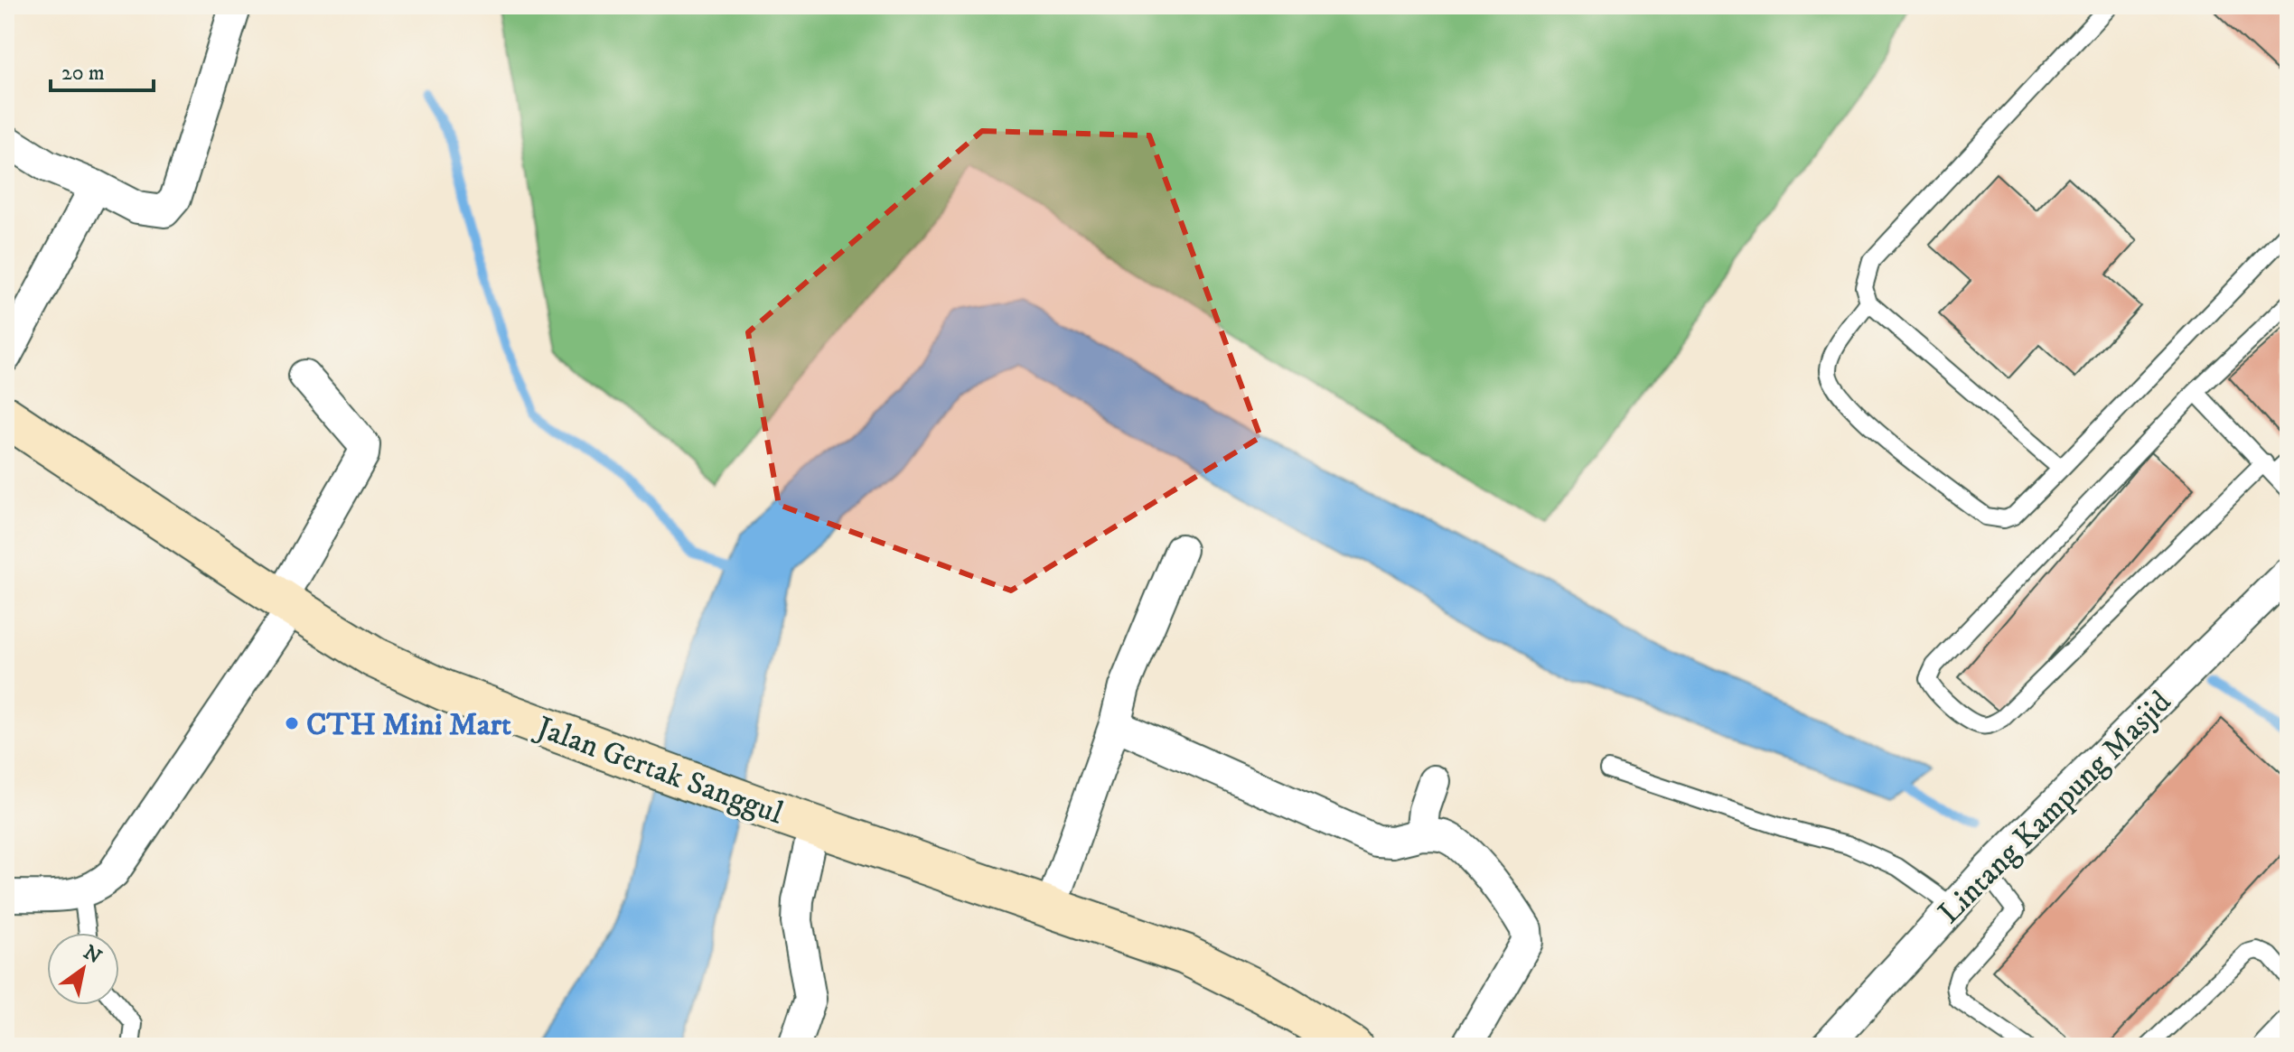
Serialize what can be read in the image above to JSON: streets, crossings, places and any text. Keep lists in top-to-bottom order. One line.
{"streets":{"main road":["Jalan Gertak Sanggul"],"street":["Lintang Kampung Masjid"]},"places":["CTH Mini Mart"],"scale_bar":"20 m","north":"top right"}
